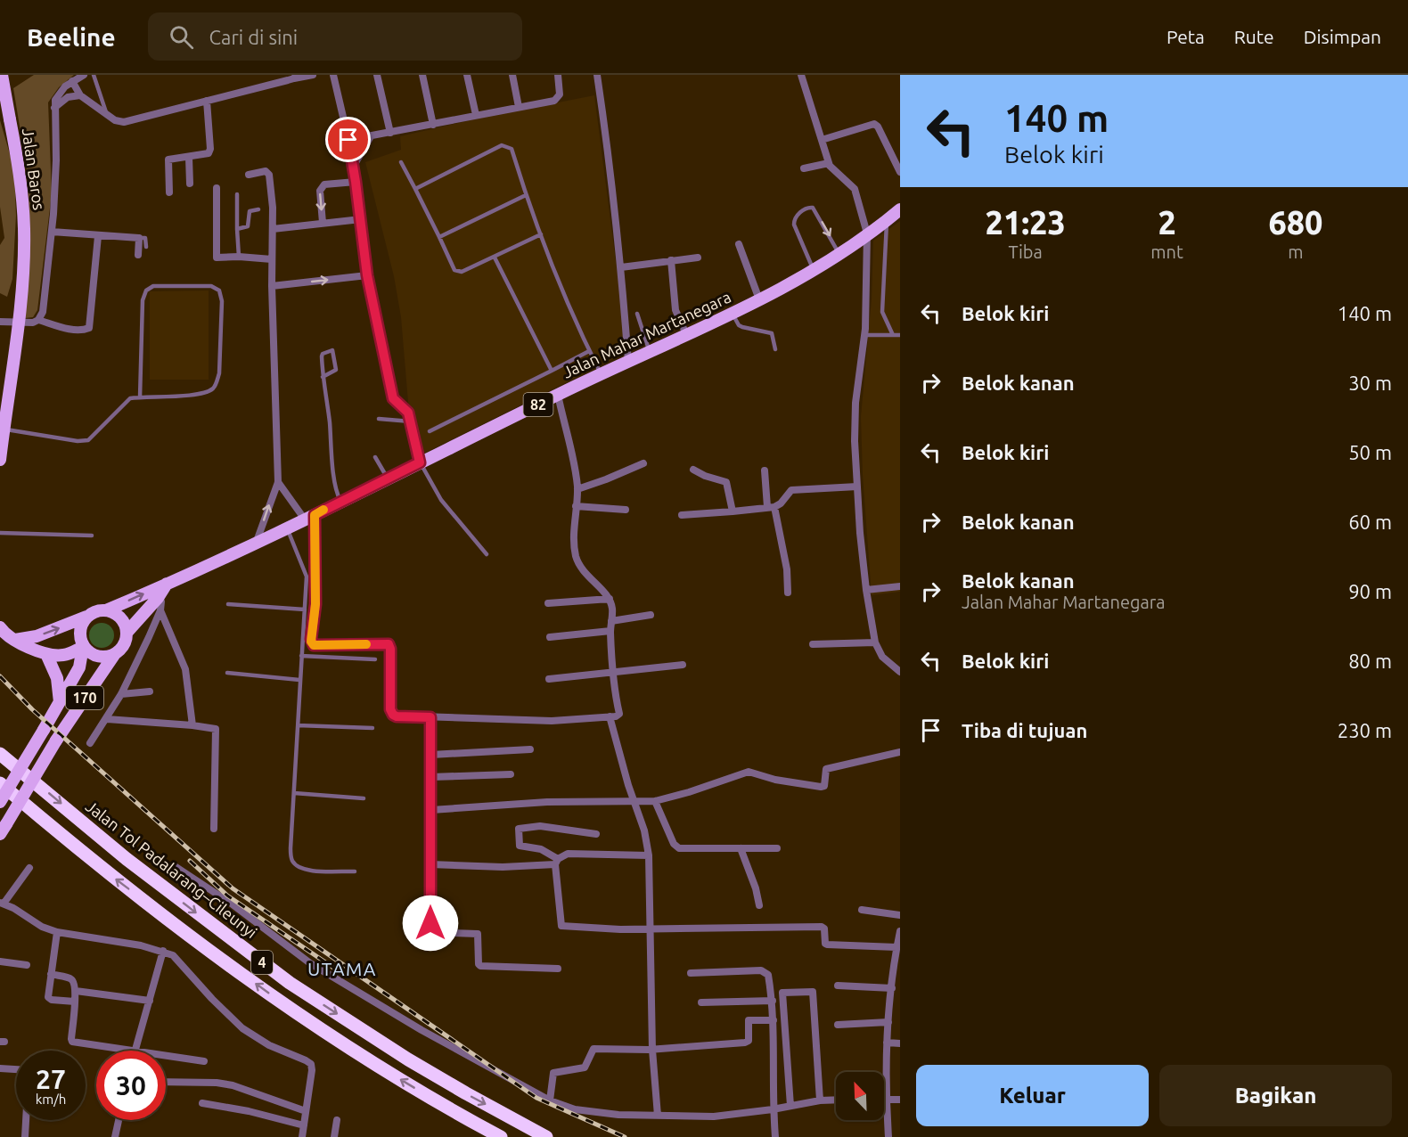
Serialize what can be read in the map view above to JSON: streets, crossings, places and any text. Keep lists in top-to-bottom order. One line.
{"streets":{"highway":["Jalan Tol Padalarang–Cileunyi","4"],"main road":["Jalan Baros","Jalan Mahar Martanegara","82","170"]},"crossings":[["Jalan Mahar Martanegara","170"]],"districts":["UTAMA"],"north":"top left","page":{"header":"Beeline","search":"Cari di sini","nav":["Peta","Rute","Disimpan"],"turn":["140 m","Belok kiri"],"eta":["21:23","Tiba","2","mnt","680","m"],"list":[{"name":"Belok kiri","value":"140 m"},{"name":"Belok kanan","value":"30 m"},{"name":"Belok kiri","value":"50 m"},{"name":"Belok kanan","value":"60 m"},{"name":"Belok kanan","note":"Jalan Mahar Martanegara","value":"90 m"},{"name":"Belok kiri","value":"80 m"},{"name":"Tiba di tujuan","value":"230 m"}],"speed":"27 km/h","limit":"30","buttons":["Keluar","Bagikan"]}}
